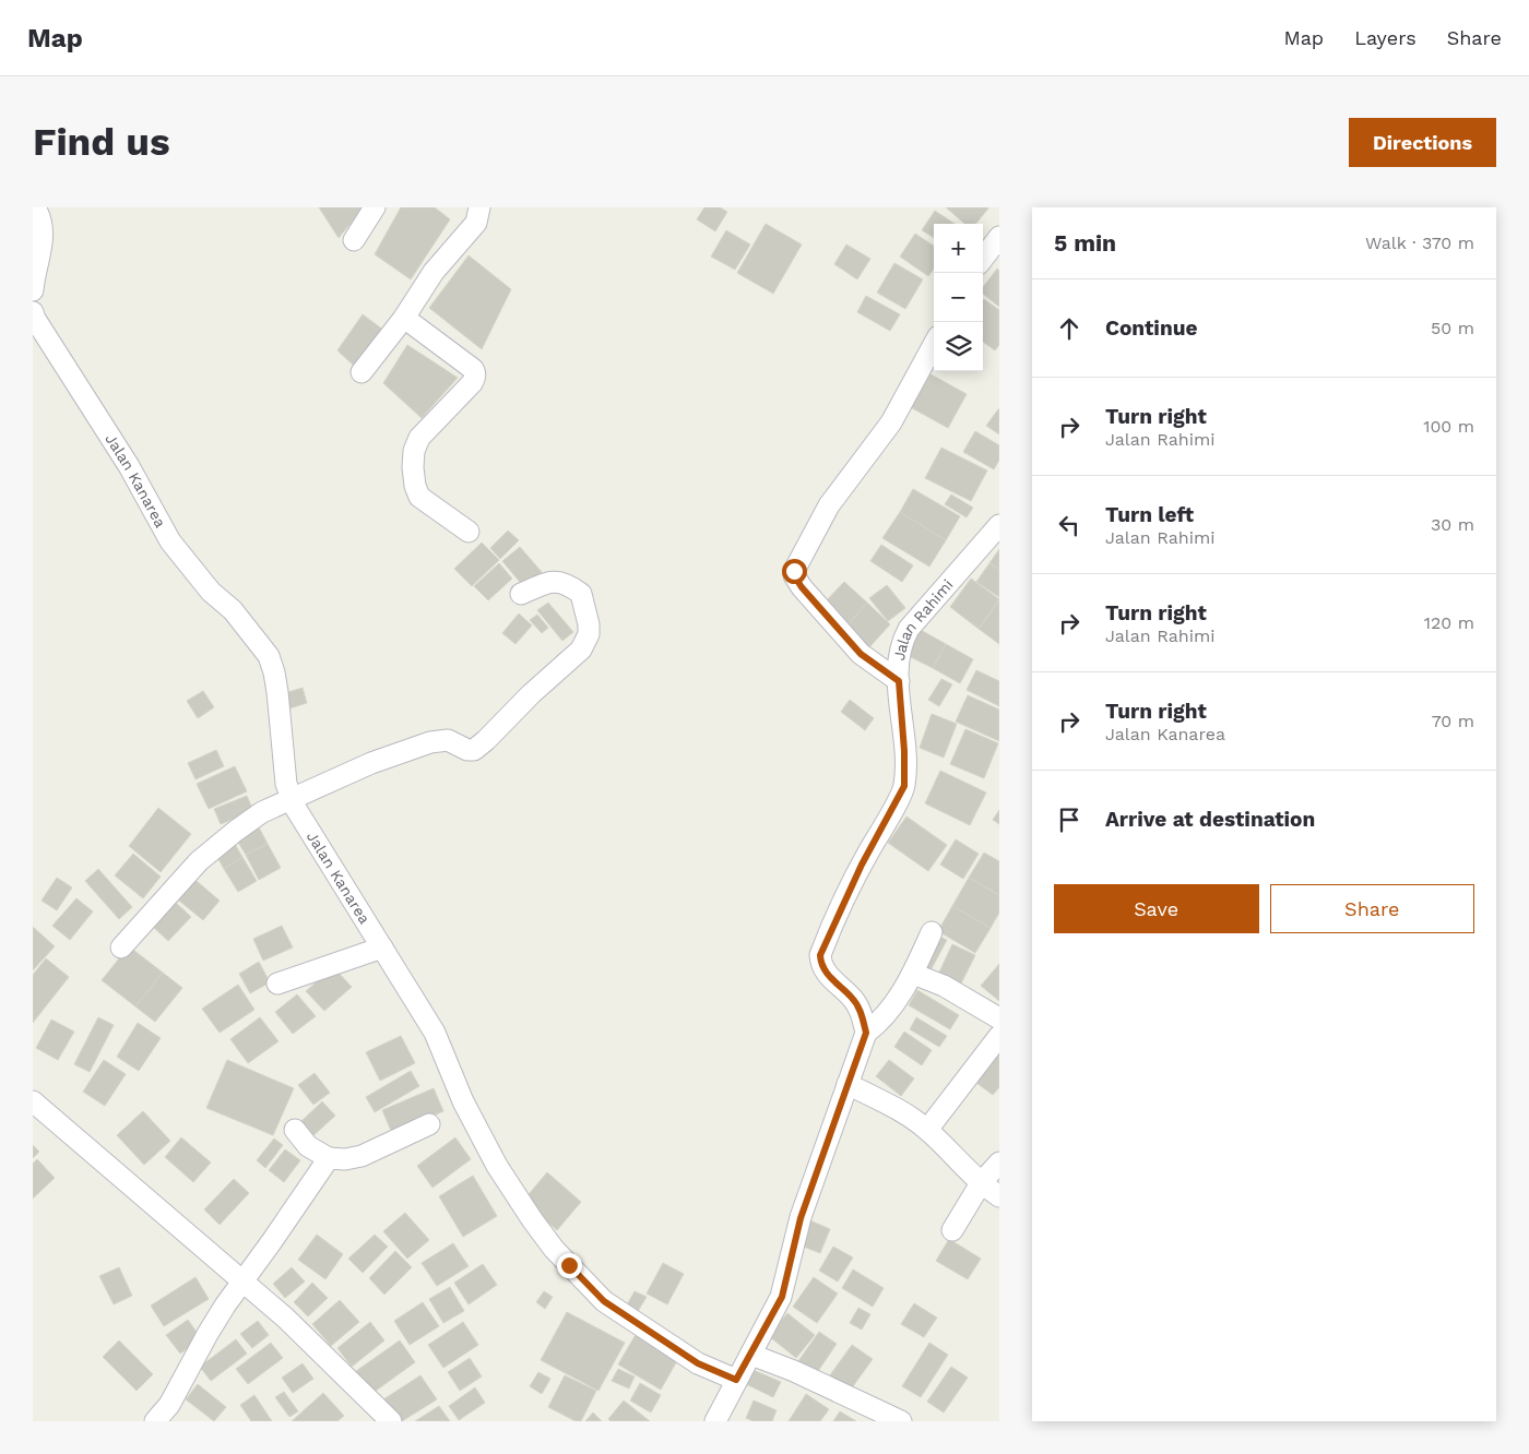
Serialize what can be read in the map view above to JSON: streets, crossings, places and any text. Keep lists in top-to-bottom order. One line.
{"streets":{"street":["Jalan Kanarea","Jalan Rahimi"]},"page":{"header":"Map","nav":["Map","Layers","Share"],"buttons":["Directions",["Save","Share"]],"title":"Find us","heading":["5 min","Walk · 370 m"],"map_buttons":["+","−"],"list":[["Continue","50 m"],["Turn right","Jalan Rahimi","100 m"],["Turn left","Jalan Rahimi","30 m"],["Turn right","Jalan Rahimi","120 m"],["Turn right","Jalan Kanarea","70 m"],"Arrive at destination"]}}
